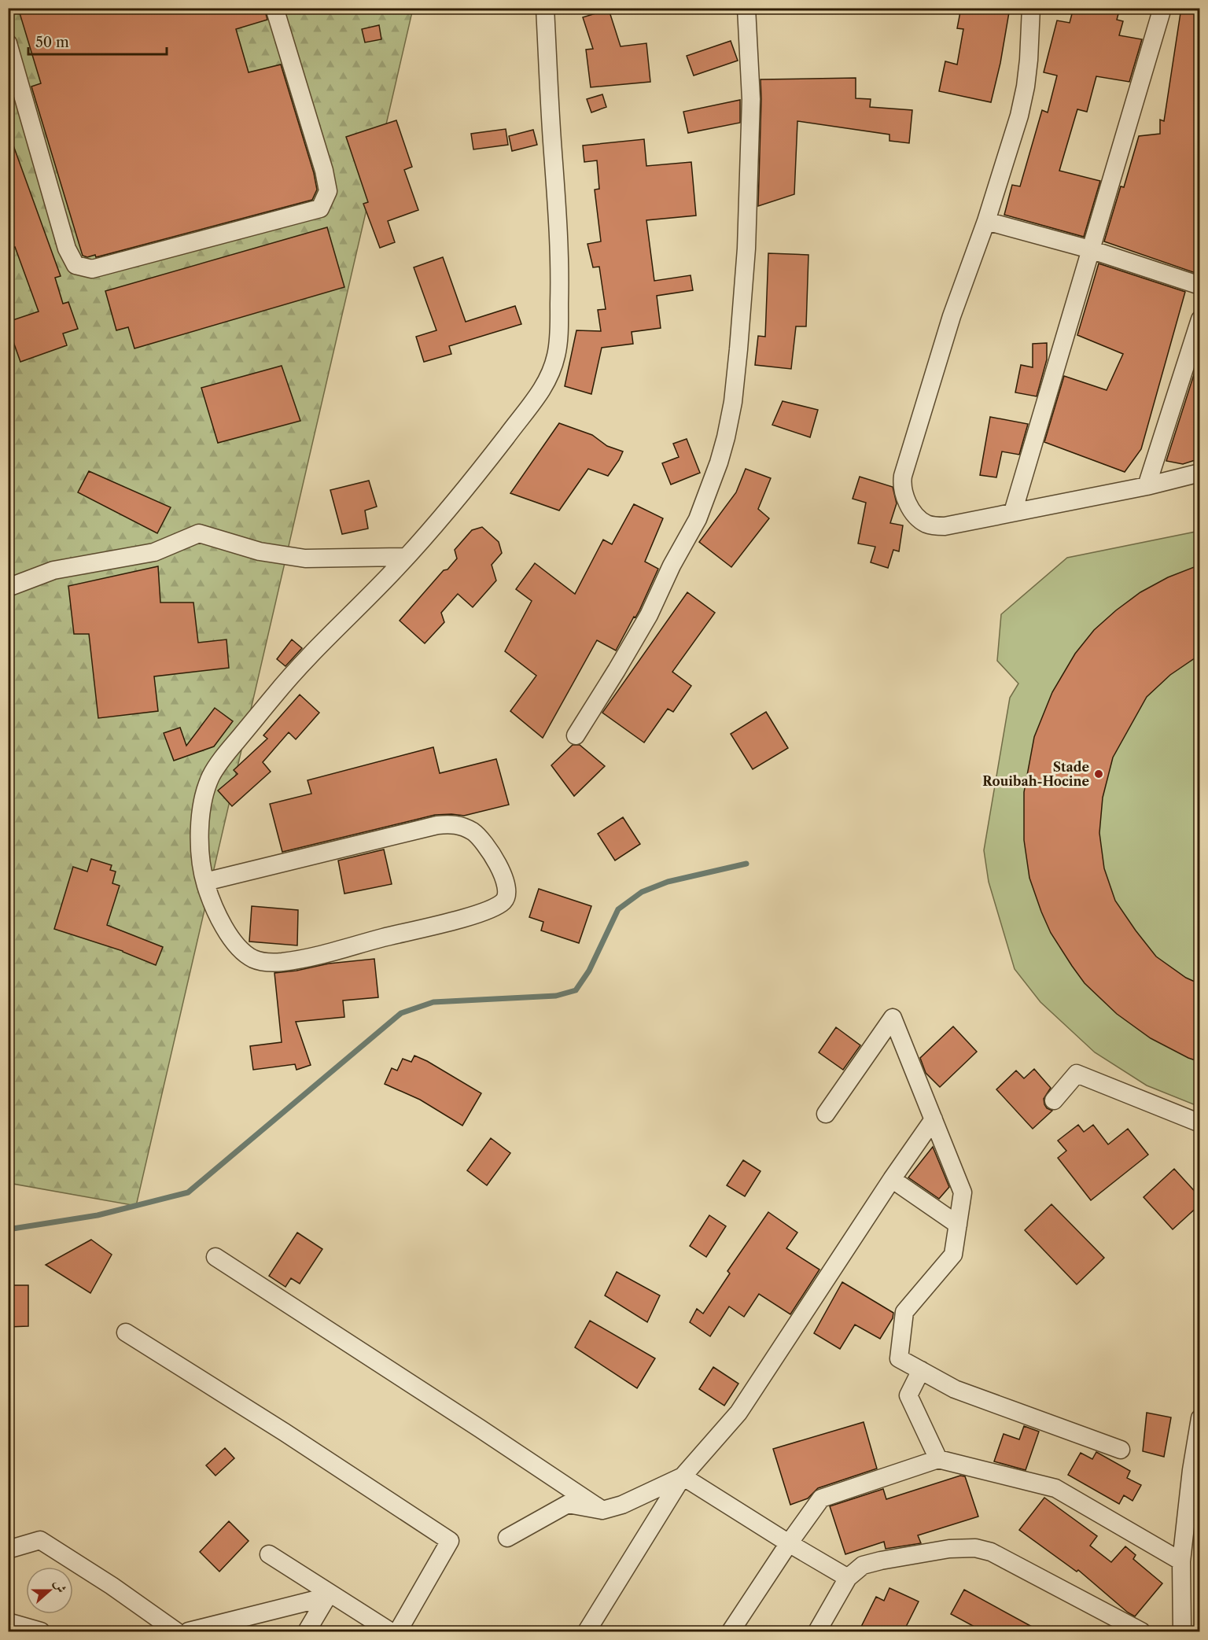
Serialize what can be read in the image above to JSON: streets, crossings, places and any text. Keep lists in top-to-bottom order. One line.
{"places":["Stade Rouibah-Hocine"],"scale_bar":"50 m","north":"right"}
